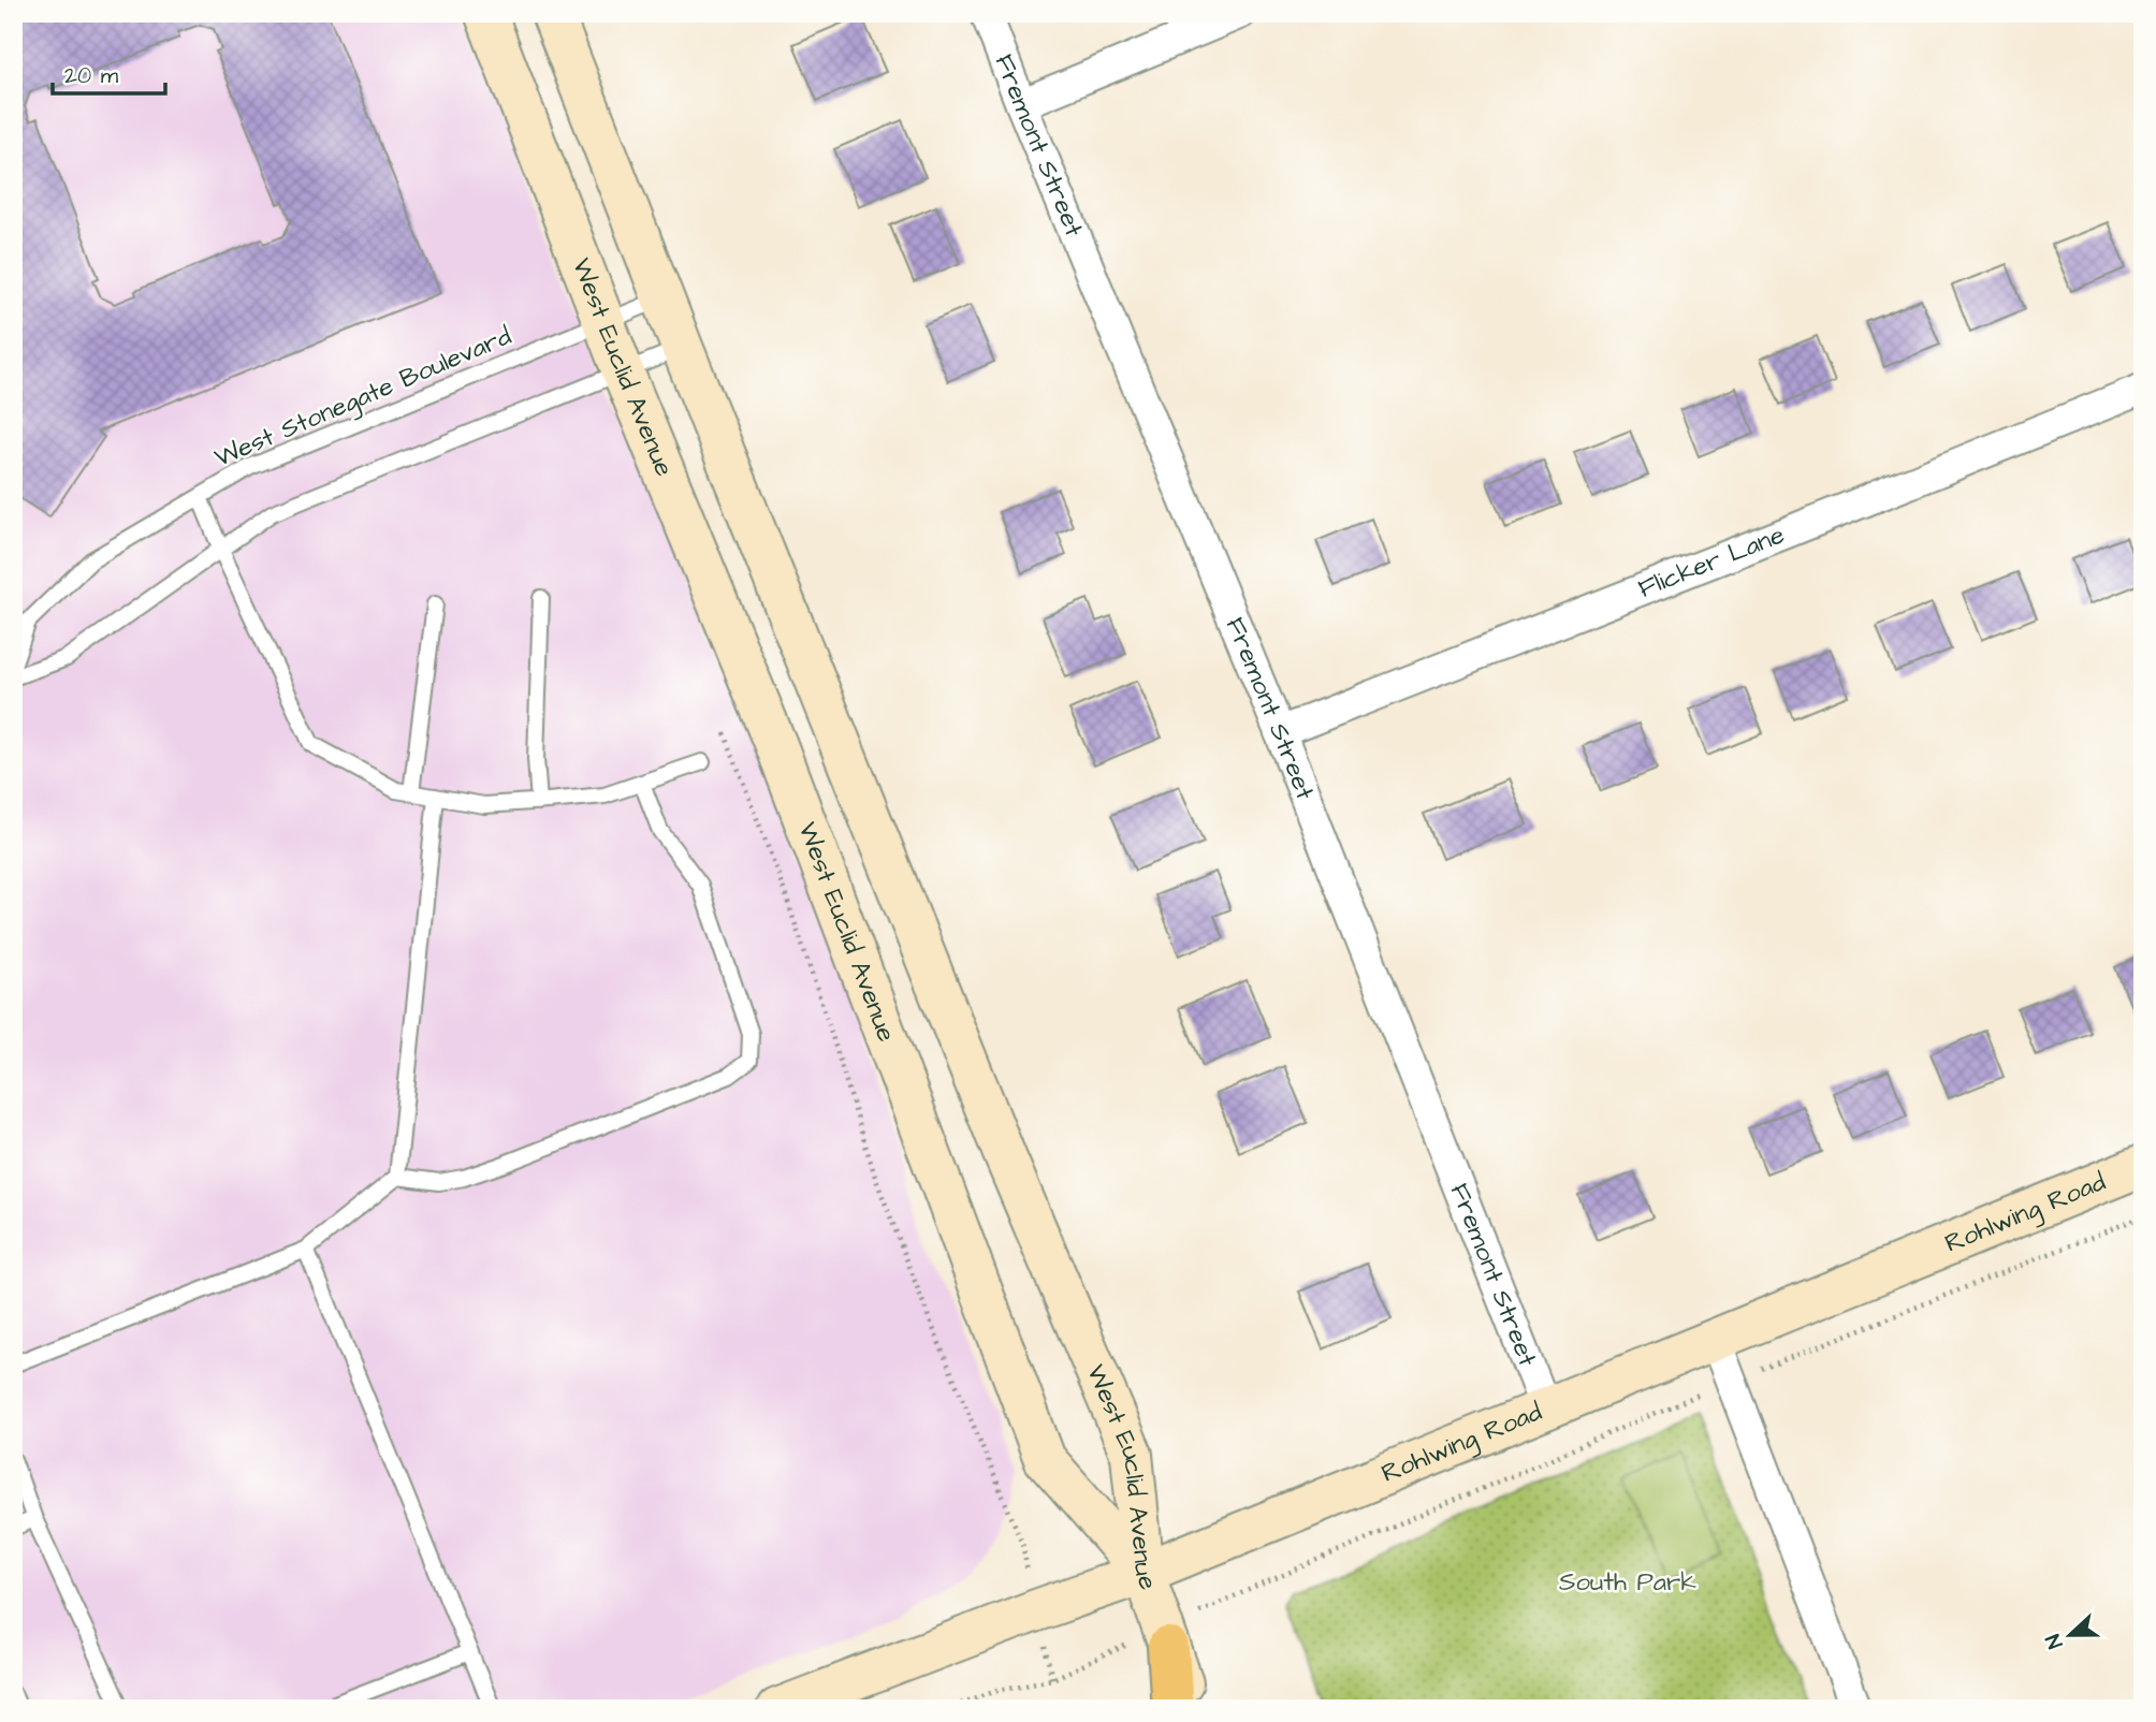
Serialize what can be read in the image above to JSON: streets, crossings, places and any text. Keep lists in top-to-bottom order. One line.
{"streets":{"main road":["West Euclid Avenue","Rohlwing Road"],"street":["Fremont Street","Flicker Lane"],"lane":["West Stonegate Boulevard"]},"crossings":[["Fremont Street","Flicker Lane"],["Fremont Street","Rohlwing Road"],["West Euclid Avenue","West Stonegate Boulevard"],["West Euclid Avenue","Rohlwing Road"]],"parks":["South Park"],"scale_bar":"20 m","north":"left"}
